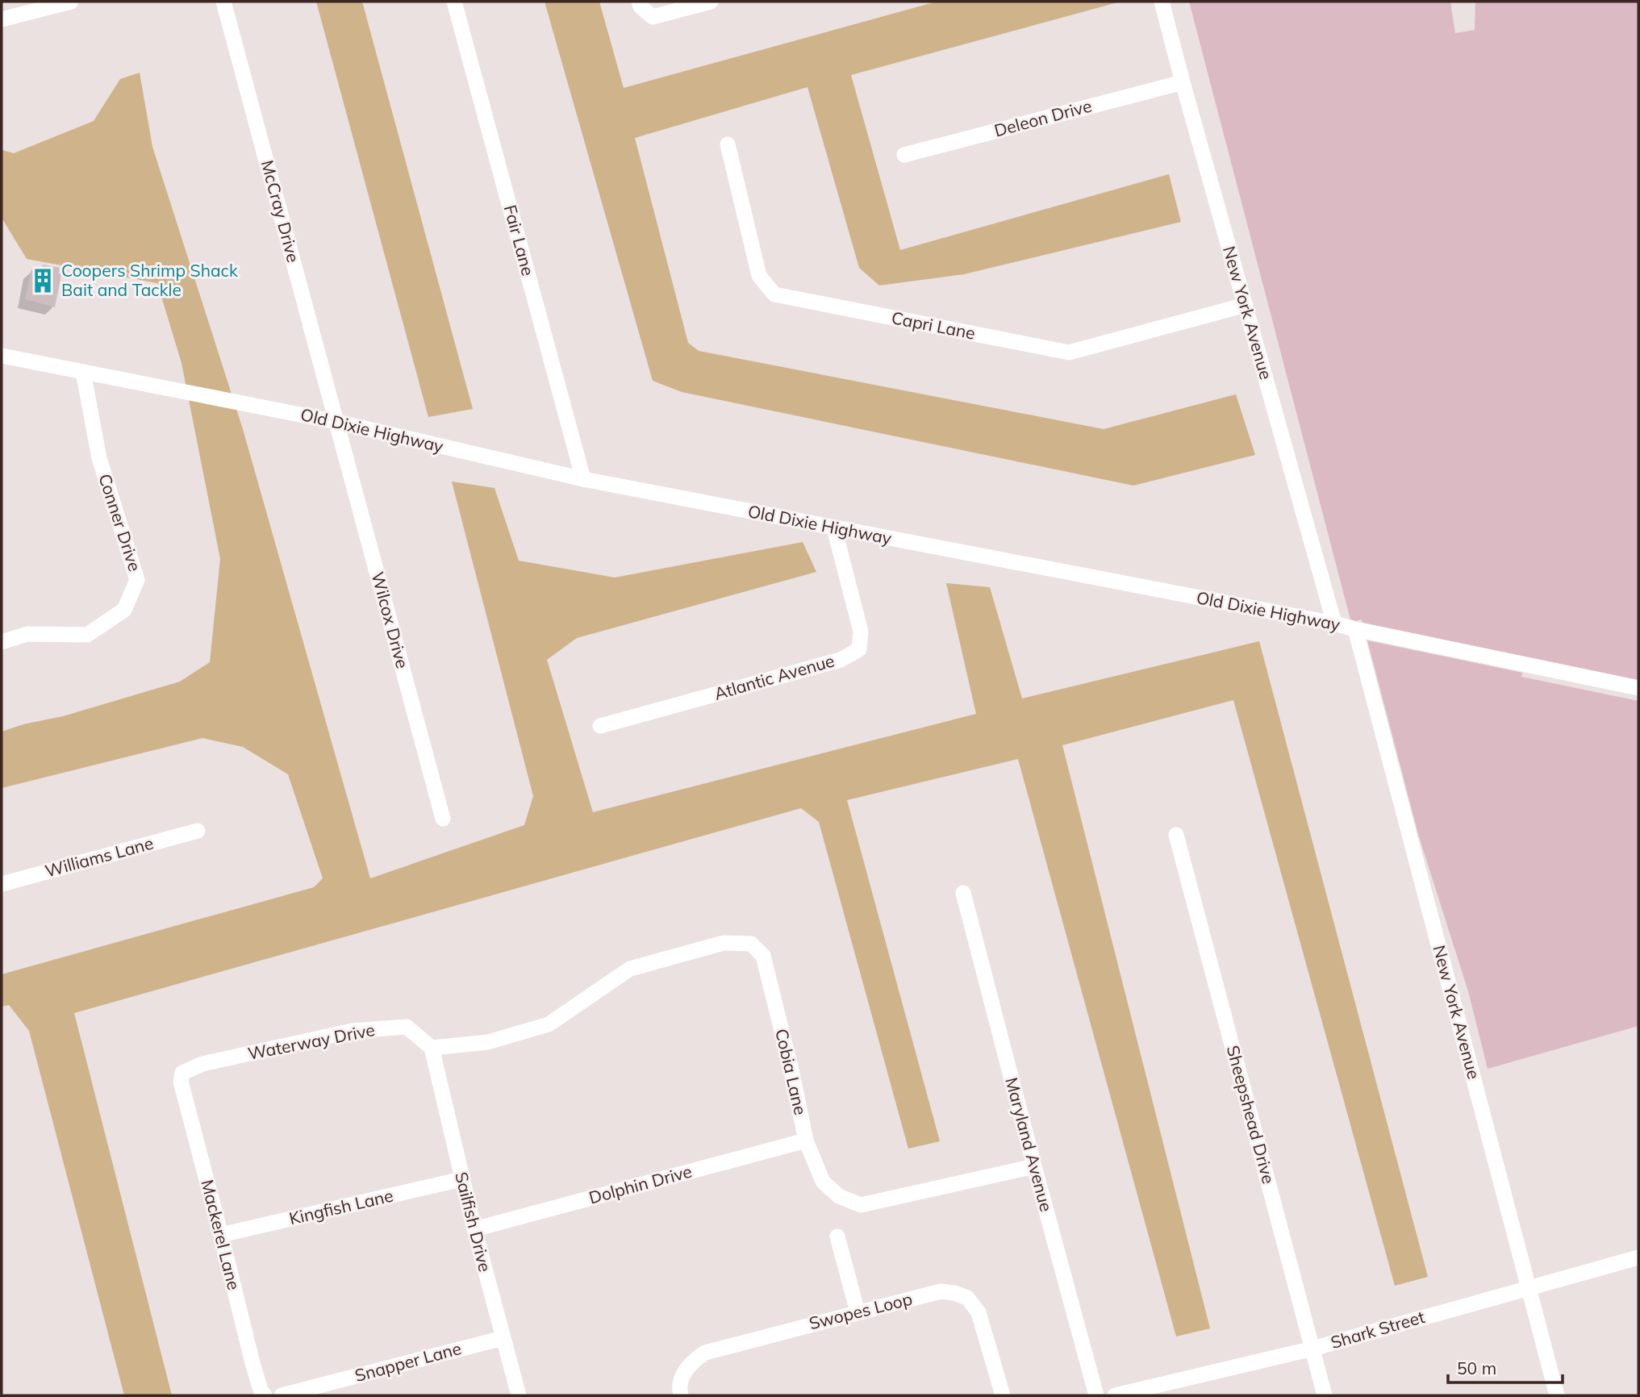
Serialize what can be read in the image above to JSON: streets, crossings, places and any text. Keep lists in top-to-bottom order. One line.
{"streets":{"street":["Deleon Drive","McCray Drive","Fair Lane","New York Avenue","Capri Lane","Old Dixie Highway","Conner Drive","Wilcox Drive","Atlantic Avenue","Williams Lane","Waterway Drive","Cobia Lane","Sheepshead Drive","Maryland Avenue","Dolphin Drive","Kingfish Lane","Sailfish Drive","Mackerel Lane","Swopes Loop","Shark Street","Snapper Lane"]},"crossings":[["Deleon Drive","New York Avenue"],["McCray Drive","Old Dixie Highway"],["McCray Drive","Wilcox Drive"],["Fair Lane","Old Dixie Highway"],["New York Avenue","Capri Lane"],["New York Avenue","Old Dixie Highway"],["New York Avenue","Shark Street"],["Old Dixie Highway","Conner Drive"],["Old Dixie Highway","Wilcox Drive"],["Old Dixie Highway","Atlantic Avenue"],["Waterway Drive","Cobia Lane"],["Waterway Drive","Sailfish Drive"],["Waterway Drive","Mackerel Lane"],["Cobia Lane","Maryland Avenue"],["Cobia Lane","Dolphin Drive"],["Cobia Lane","Sailfish Drive"],["Sheepshead Drive","Shark Street"],["Dolphin Drive","Sailfish Drive"],["Kingfish Lane","Sailfish Drive"],["Kingfish Lane","Mackerel Lane"],["Sailfish Drive","Snapper Lane"]],"places":{"building":["Coopers Shrimp Shack Bait and Tackle"]},"scale_bar":"50 m"}
